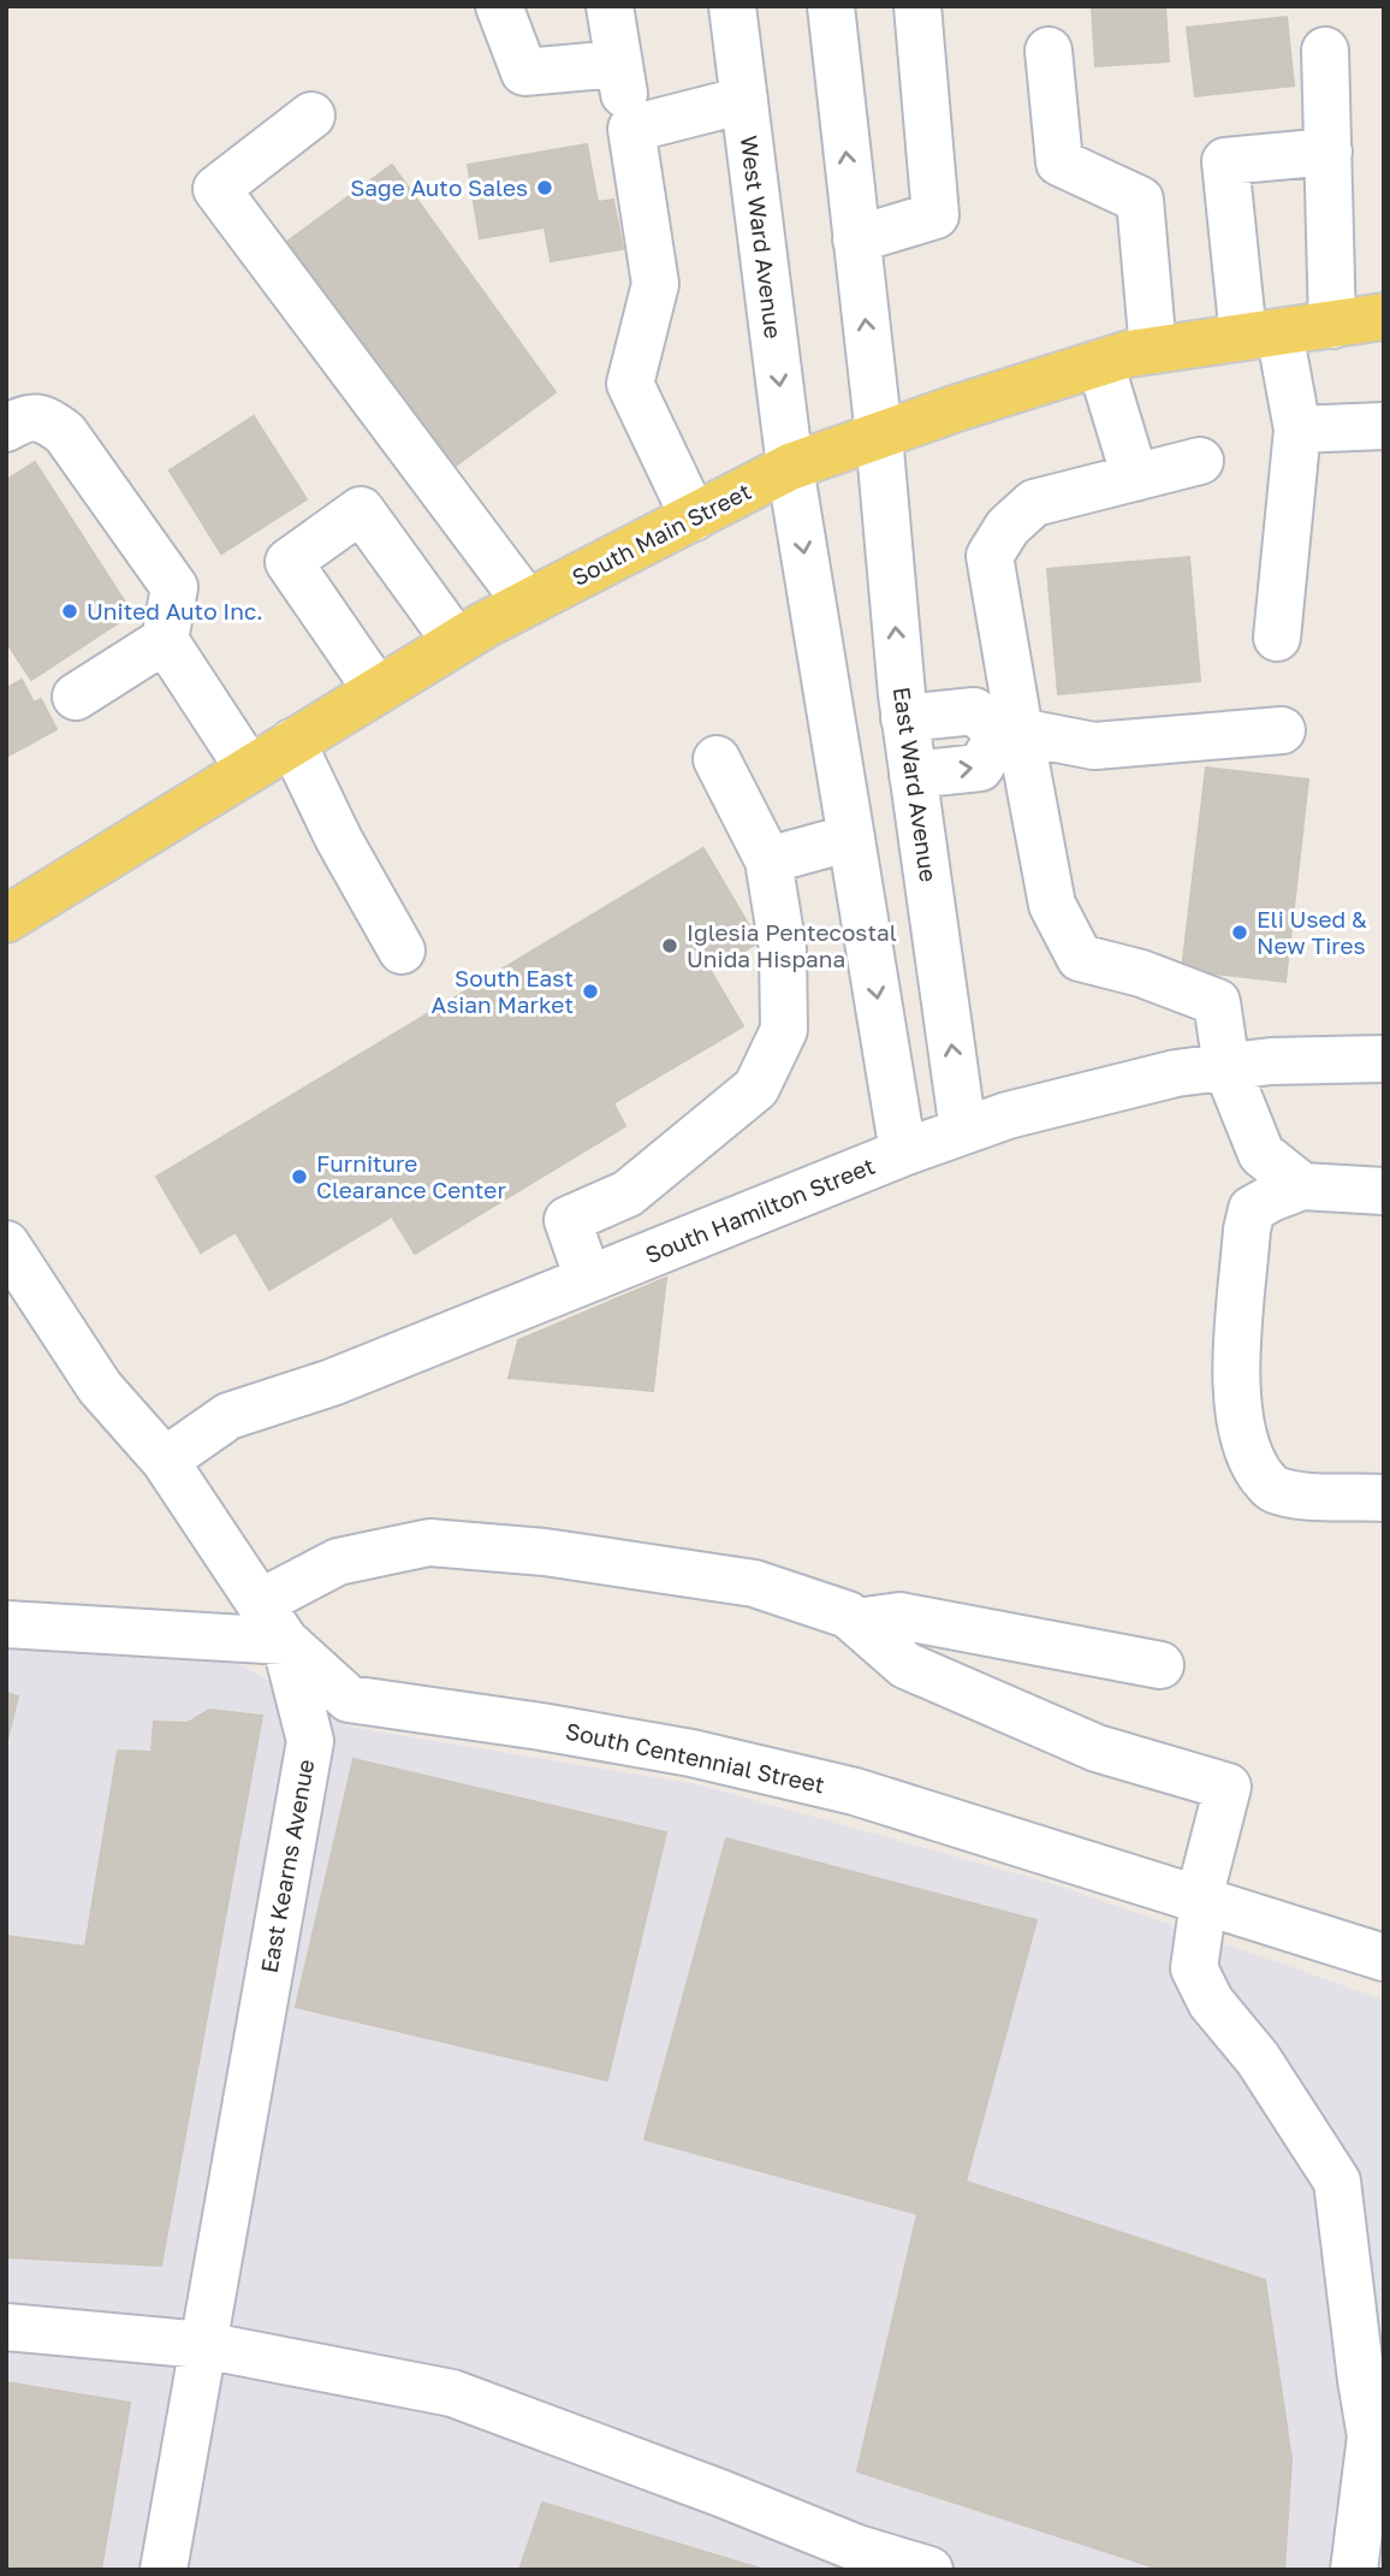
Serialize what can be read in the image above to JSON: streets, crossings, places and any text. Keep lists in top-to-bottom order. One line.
{"streets":{"main road":["South Main Street"],"street":["West Ward Avenue","East Ward Avenue","South Hamilton Street","South Centennial Street","East Kearns Avenue"]},"crossings":[["West Ward Avenue","South Main Street"],["South Main Street","East Ward Avenue"],["East Ward Avenue","South Hamilton Street"],["South Hamilton Street","East Kearns Avenue"],["South Centennial Street","East Kearns Avenue"]],"places":["Sage Auto Sales","United Auto Inc.","Eli Used & New Tires","Iglesia Pentecostal Unida Hispana","South East Asian Market","Furniture Clearance Center"]}
